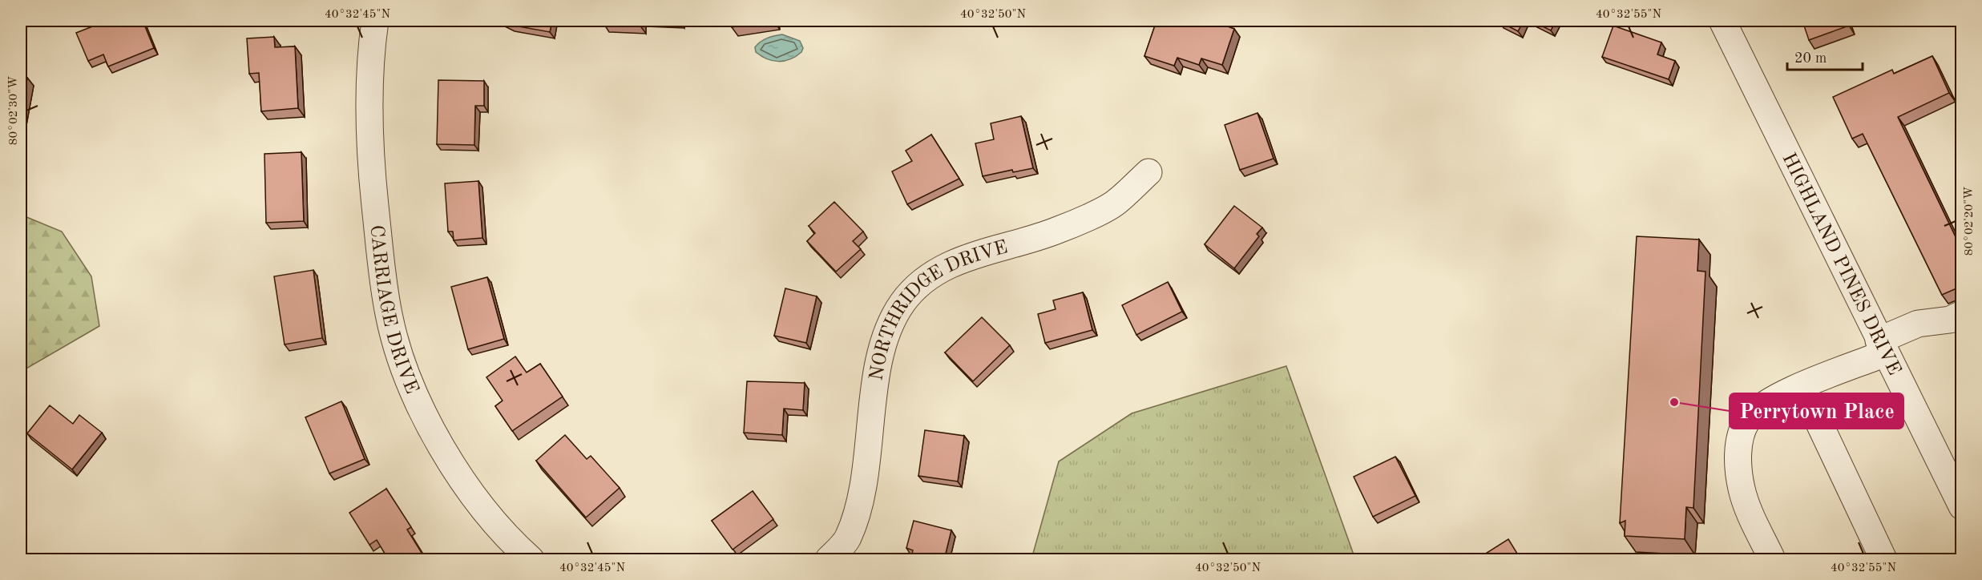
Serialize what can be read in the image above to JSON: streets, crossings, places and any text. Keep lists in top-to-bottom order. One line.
{"streets":{"street":["HIGHLAND PINES DRIVE","CARRIAGE DRIVE","NORTHRIDGE DRIVE"]},"places":["Perrytown Place"],"scale_bar":"20 m","coordinates":["40°32'45\"N","40°32'50\"N","40°32'55\"N","80°02'30\"W","80°02'20\"W"]}
